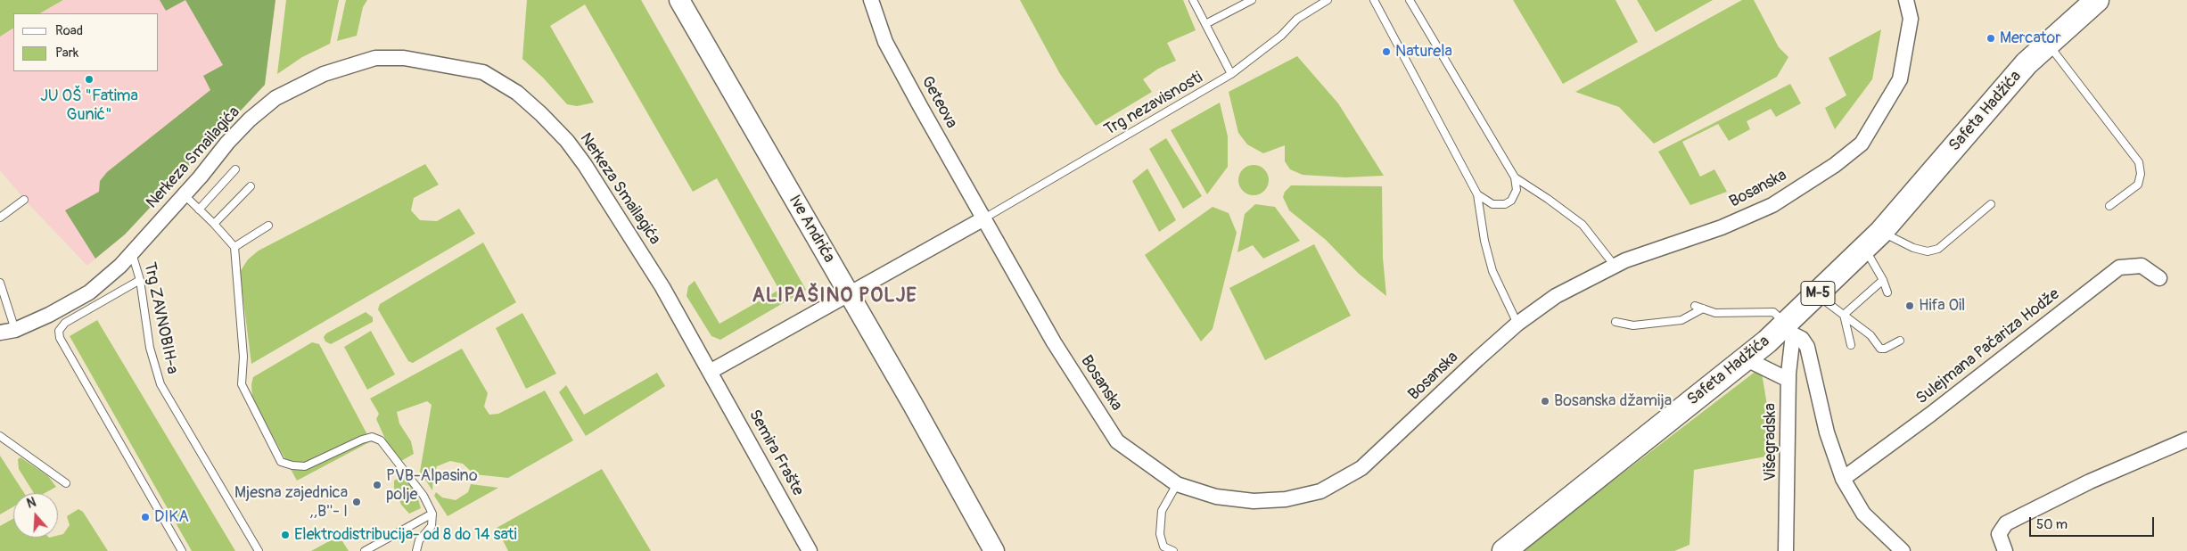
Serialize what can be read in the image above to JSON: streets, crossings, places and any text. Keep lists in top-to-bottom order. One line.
{"streets":{"main road":["Safeta Hadžića","Ive Andrića","M-5"],"street":["Geteova","Nerkeza Smailagića","Bosanska","Sulejmana Pačariza Hodže","Višegradska","Semira Frašte"],"lane":["Trg nezavisnosti","Trg ZAVNOBIH-a"]},"crossings":[["Geteova","Trg nezavisnosti"],["Geteova","Bosanska"],["Trg nezavisnosti","Bosanska"],["Safeta Hadžića","Višegradska"],["Nerkeza Smailagića","Trg ZAVNOBIH-a"],["Nerkeza Smailagića","Semira Frašte"]],"districts":["ALIPAŠINO POLJE"],"places":["Mercator","Naturela","JU OŠ \"Fatima Gunić\"","Hifa Oil","Bosanska džamija","PVB-Alpasino polje","Mjesna zajednica ,,B''- I","DIKA","Elektrodistribucija- od 8 do 14 sati"],"legend":["Road","Park"],"scale_bar":"50 m","north":"top"}
